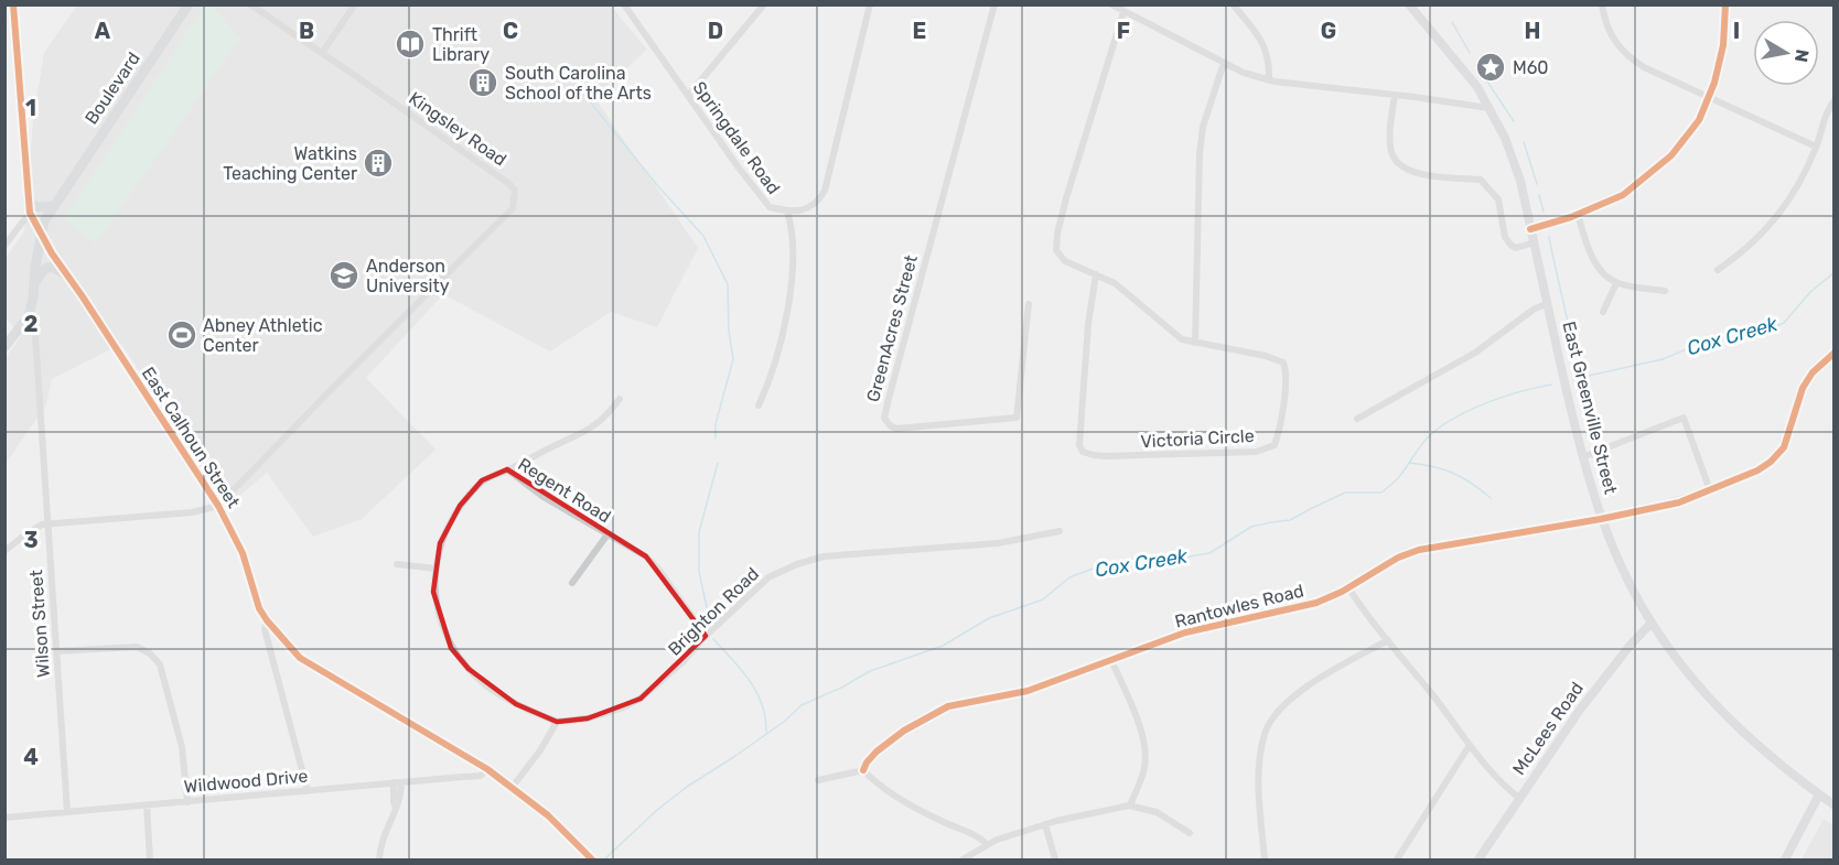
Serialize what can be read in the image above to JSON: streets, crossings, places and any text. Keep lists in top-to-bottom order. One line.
{"streets":{"main road":["Boulevard"],"street":["Kingsley Road","Springdale Road","GreenAcres Street","East Greenville Street","East Calhoun Street","Victoria Circle","Regent Road","Rantowles Road","Brighton Road","Wilson Street","McLees Road","Wildwood Drive"]},"crossings":[["Boulevard","East Calhoun Street"],["Boulevard","Wilson Street"],["Kingsley Road","East Calhoun Street"],["East Greenville Street","Rantowles Road"],["East Greenville Street","McLees Road"],["East Calhoun Street","Wildwood Drive"],["Regent Road","Brighton Road"],["Wilson Street","Wildwood Drive"]],"water":["Cox Creek"],"places":{"library":["Thrift Library"],"place":["M60"],"building":["South Carolina School of the Arts","Watkins Teaching Center"],"school or university":["Anderson University"],"sports":["Abney Athletic Center"]},"north":"right","grid":{"columns":["A","B","C","D","E","F","G","H","I"],"rows":["1","2","3","4"]}}
